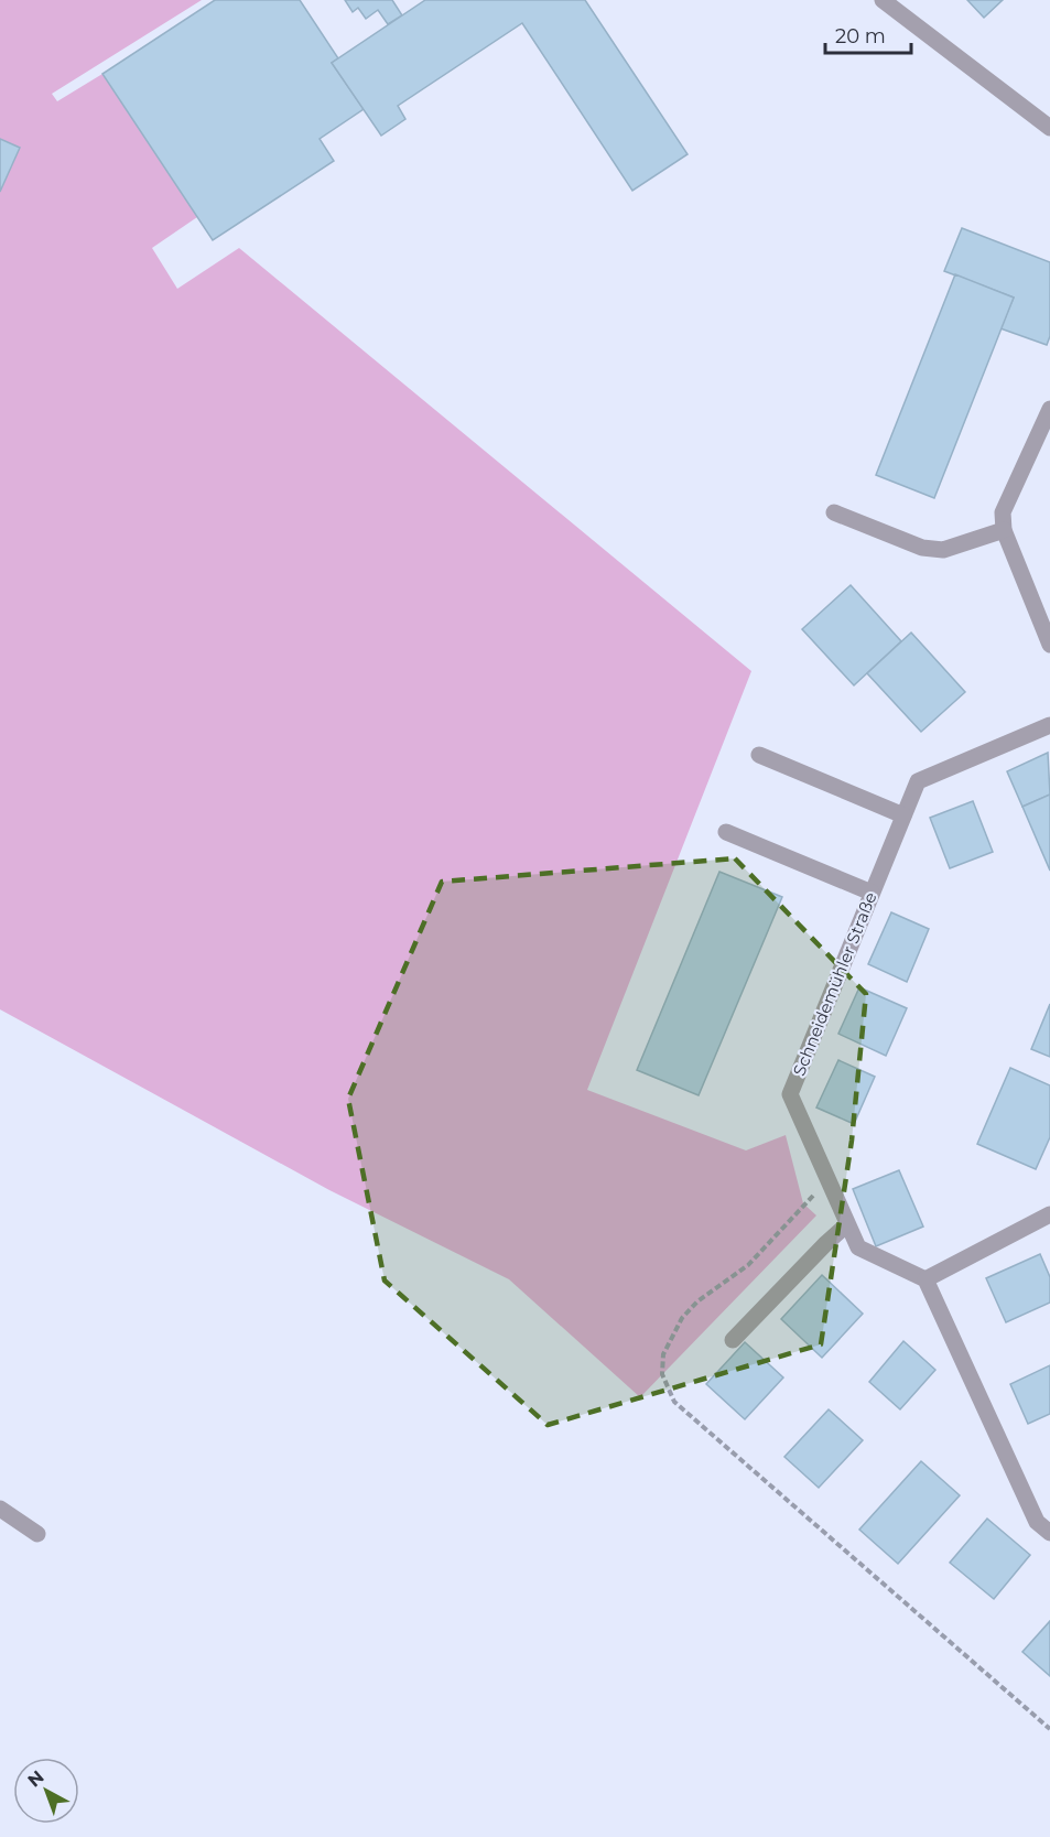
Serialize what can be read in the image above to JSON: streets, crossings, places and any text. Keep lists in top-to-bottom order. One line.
{"streets":{"street":["Schneidemühler Straße"]},"scale_bar":"20 m","north":"top left"}
